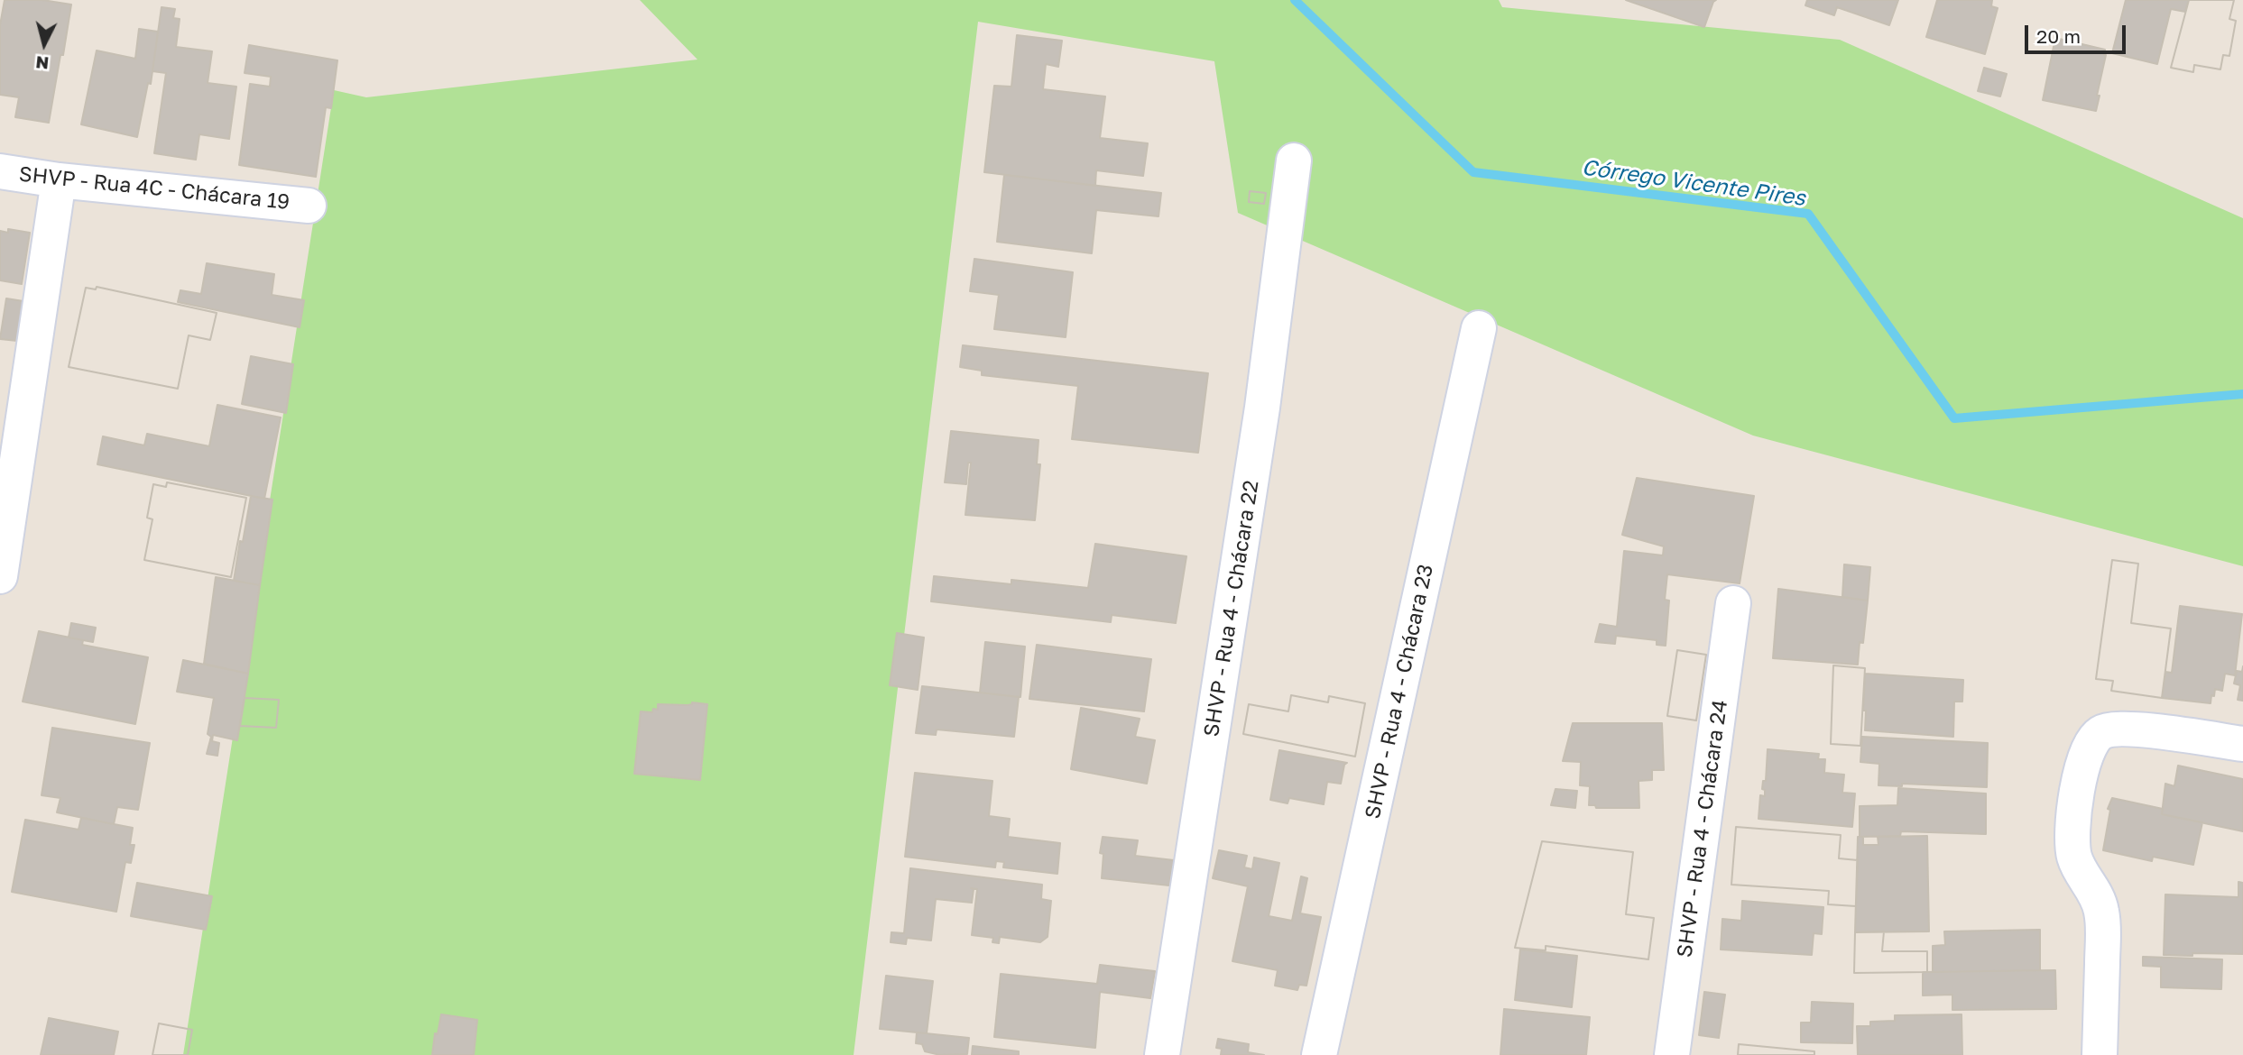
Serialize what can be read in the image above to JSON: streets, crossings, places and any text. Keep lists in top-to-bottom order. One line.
{"streets":{"street":["SHVP - Rua 4C - Chácara 19","SHVP - Rua 4 - Chácara 22","SHVP - Rua 4 - Chácara 23","SHVP - Rua 4 - Chácara 24"]},"water":["Córrego Vicente Pires"],"scale_bar":"20 m","north":"bottom"}
